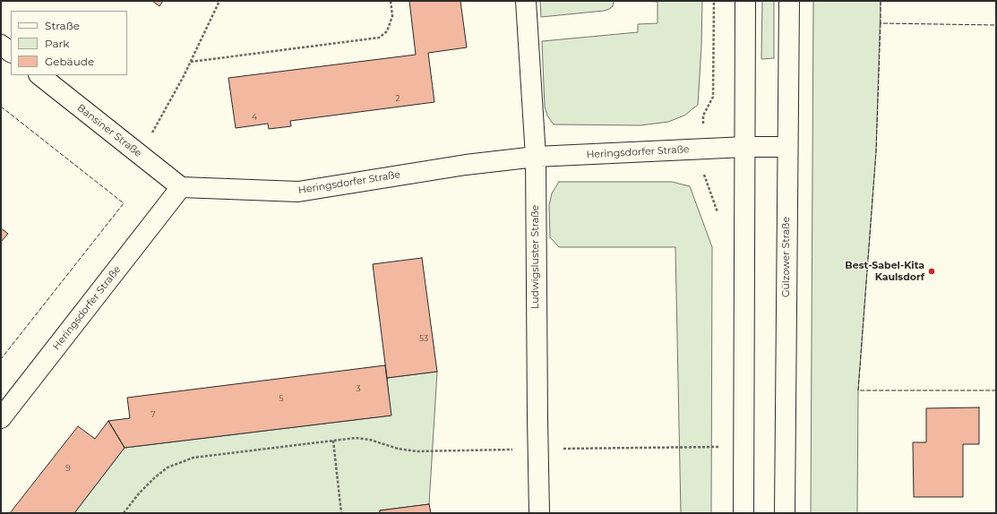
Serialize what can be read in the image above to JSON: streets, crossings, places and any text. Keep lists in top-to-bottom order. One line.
{"streets":{"street":["Bansiner Straße","Heringsdorfer Straße","Ludwigsluster Straße","Gülzower Straße"]},"crossings":[["Bansiner Straße","Heringsdorfer Straße"],["Heringsdorfer Straße","Ludwigsluster Straße"],["Heringsdorfer Straße","Gülzower Straße"]],"places":["Best-Sabel-Kita Kaulsdorf"],"house_numbers":["2","4","53","3","5","7","9"],"legend":["Straße","Park","Gebäude"]}
